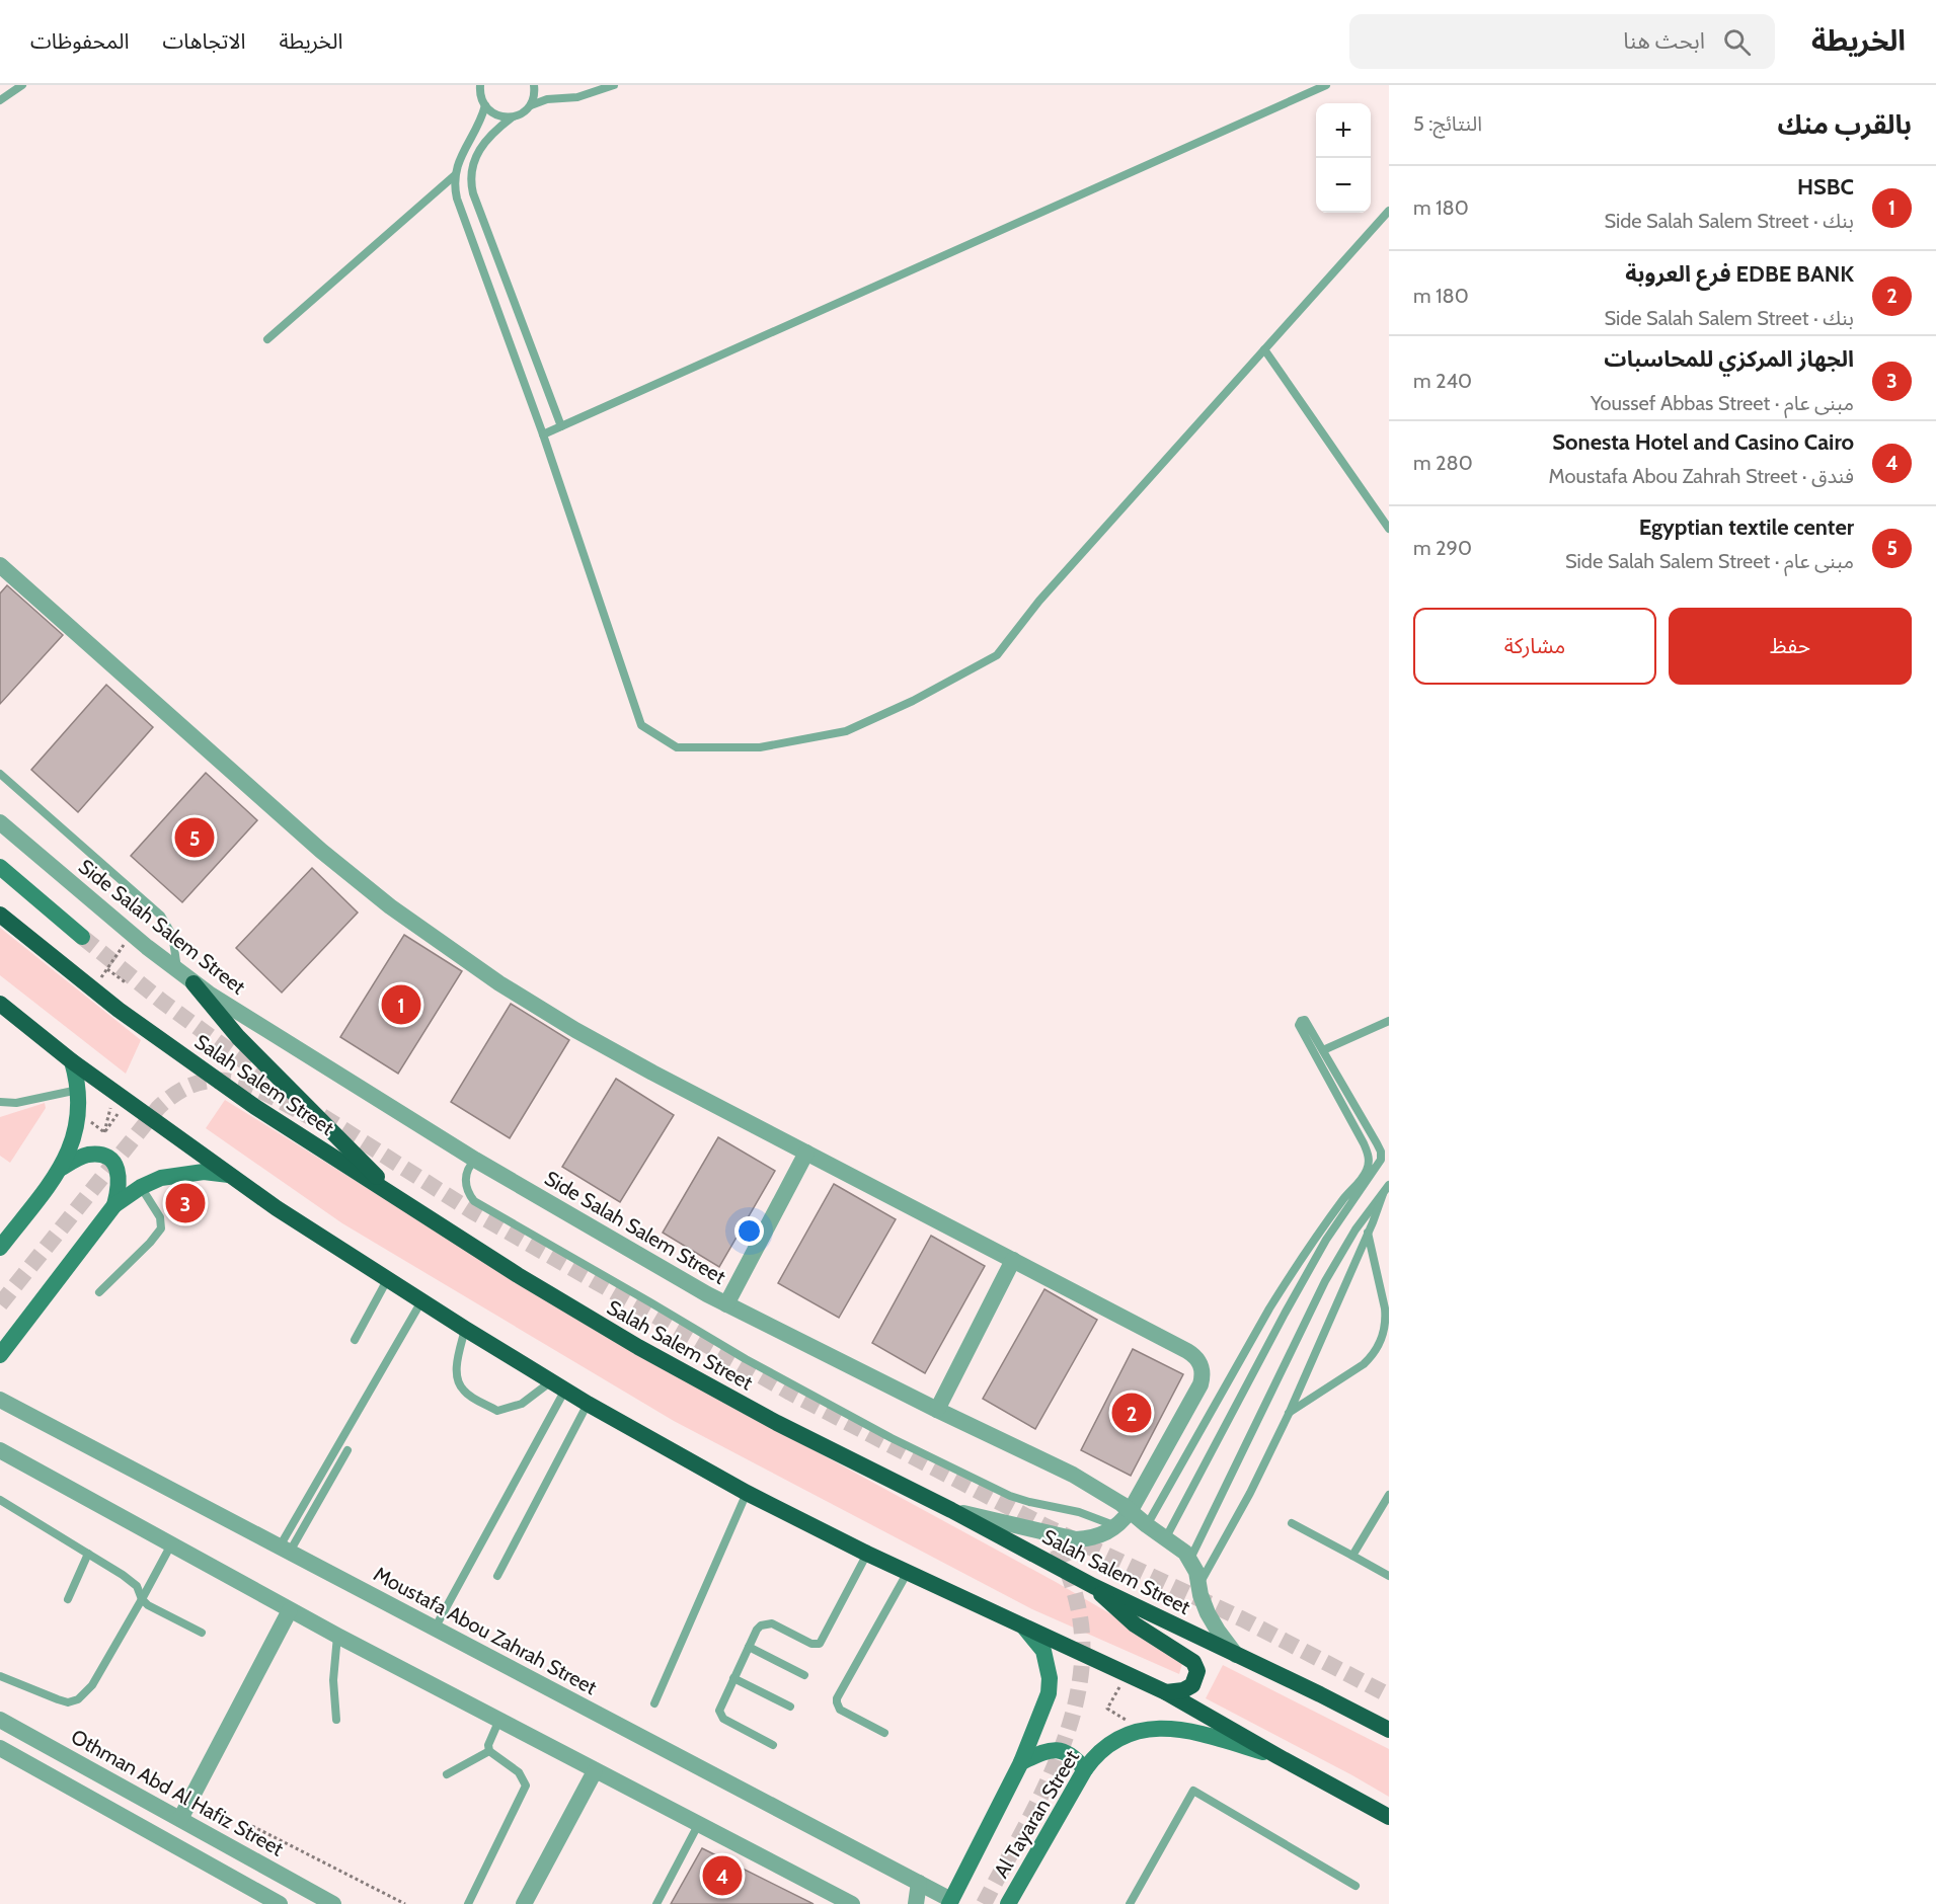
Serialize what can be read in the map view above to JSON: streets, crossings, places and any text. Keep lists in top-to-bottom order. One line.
{"streets":{"highway":["Salah Salem Street"],"main road":["Al Tayaran Street"],"street":["Side Salah Salem Street","Moustafa Abou Zahrah Street","Othman Abd Al Hafiz Street"]},"crossings":[["Moustafa Abou Zahrah Street","Al Tayaran Street"]],"page":{"header":"الخريطة","search":"ابحث هنا","nav":["الخريطة","الاتجاهات","المحفوظات"],"heading":["بالقرب منك","النتائج: 5"],"map_buttons":["+","−"],"list":[{"mark":"1","name":"HSBC","note":"بنك · Side Salah Salem Street","value":"180 m"},{"mark":"2","name":"EDBE BANK فرع العروبة","note":"بنك · Side Salah Salem Street","value":"180 m"},{"mark":"3","name":"الجهاز المركزي للمحاسبات","note":"مبنى عام · Youssef Abbas Street","value":"240 m"},{"mark":"4","name":"Sonesta Hotel and Casino Cairo","note":"فندق · Moustafa Abou Zahrah Street","value":"280 m"},{"mark":"5","name":"Egyptian textile center","note":"مبنى عام · Side Salah Salem Street","value":"290 m"}],"buttons":["حفظ","مشاركة"],"pins":["5","1","3","2","4"]}}
